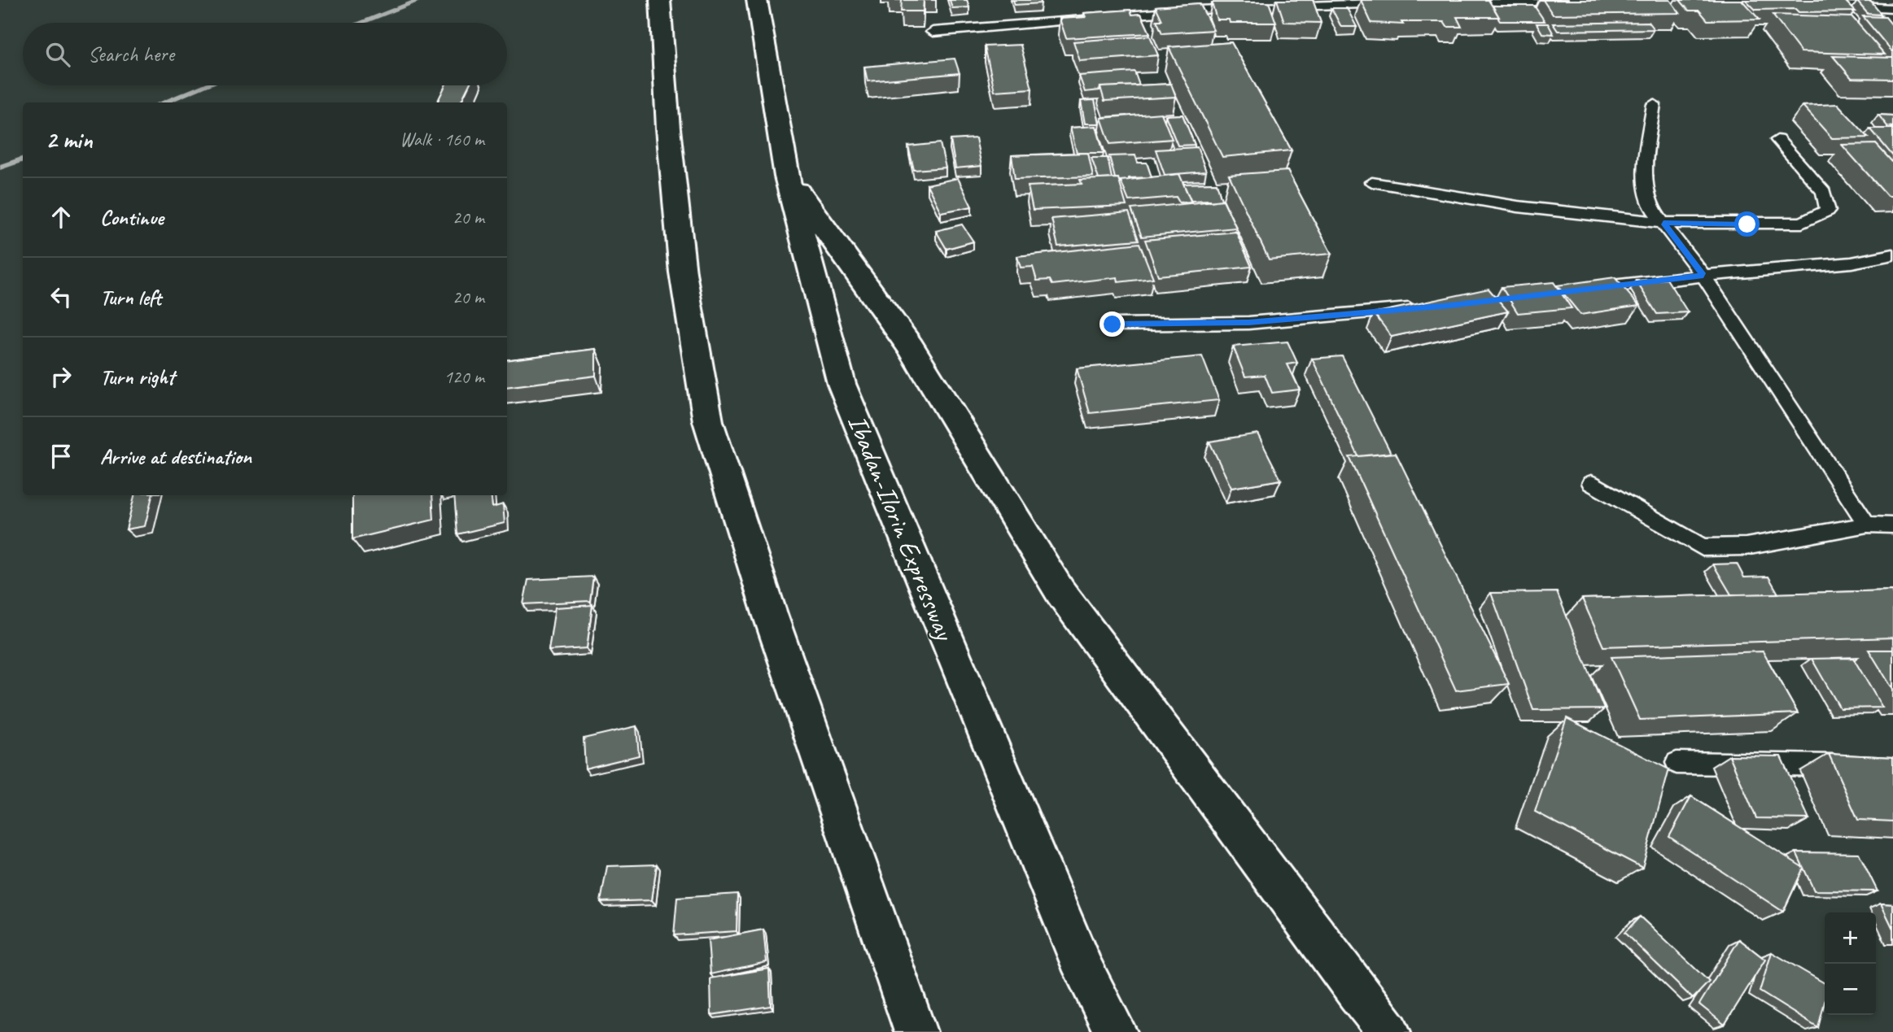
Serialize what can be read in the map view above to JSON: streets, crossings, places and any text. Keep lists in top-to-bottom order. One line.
{"streets":{"highway":["Ibadan-Ilorin Expressway"]},"page":{"search":"Search here","heading":["2 min","Walk · 160 m"],"list":[["Continue","20 m"],["Turn left","20 m"],["Turn right","120 m"],"Arrive at destination"],"map_buttons":["+","−"]}}
